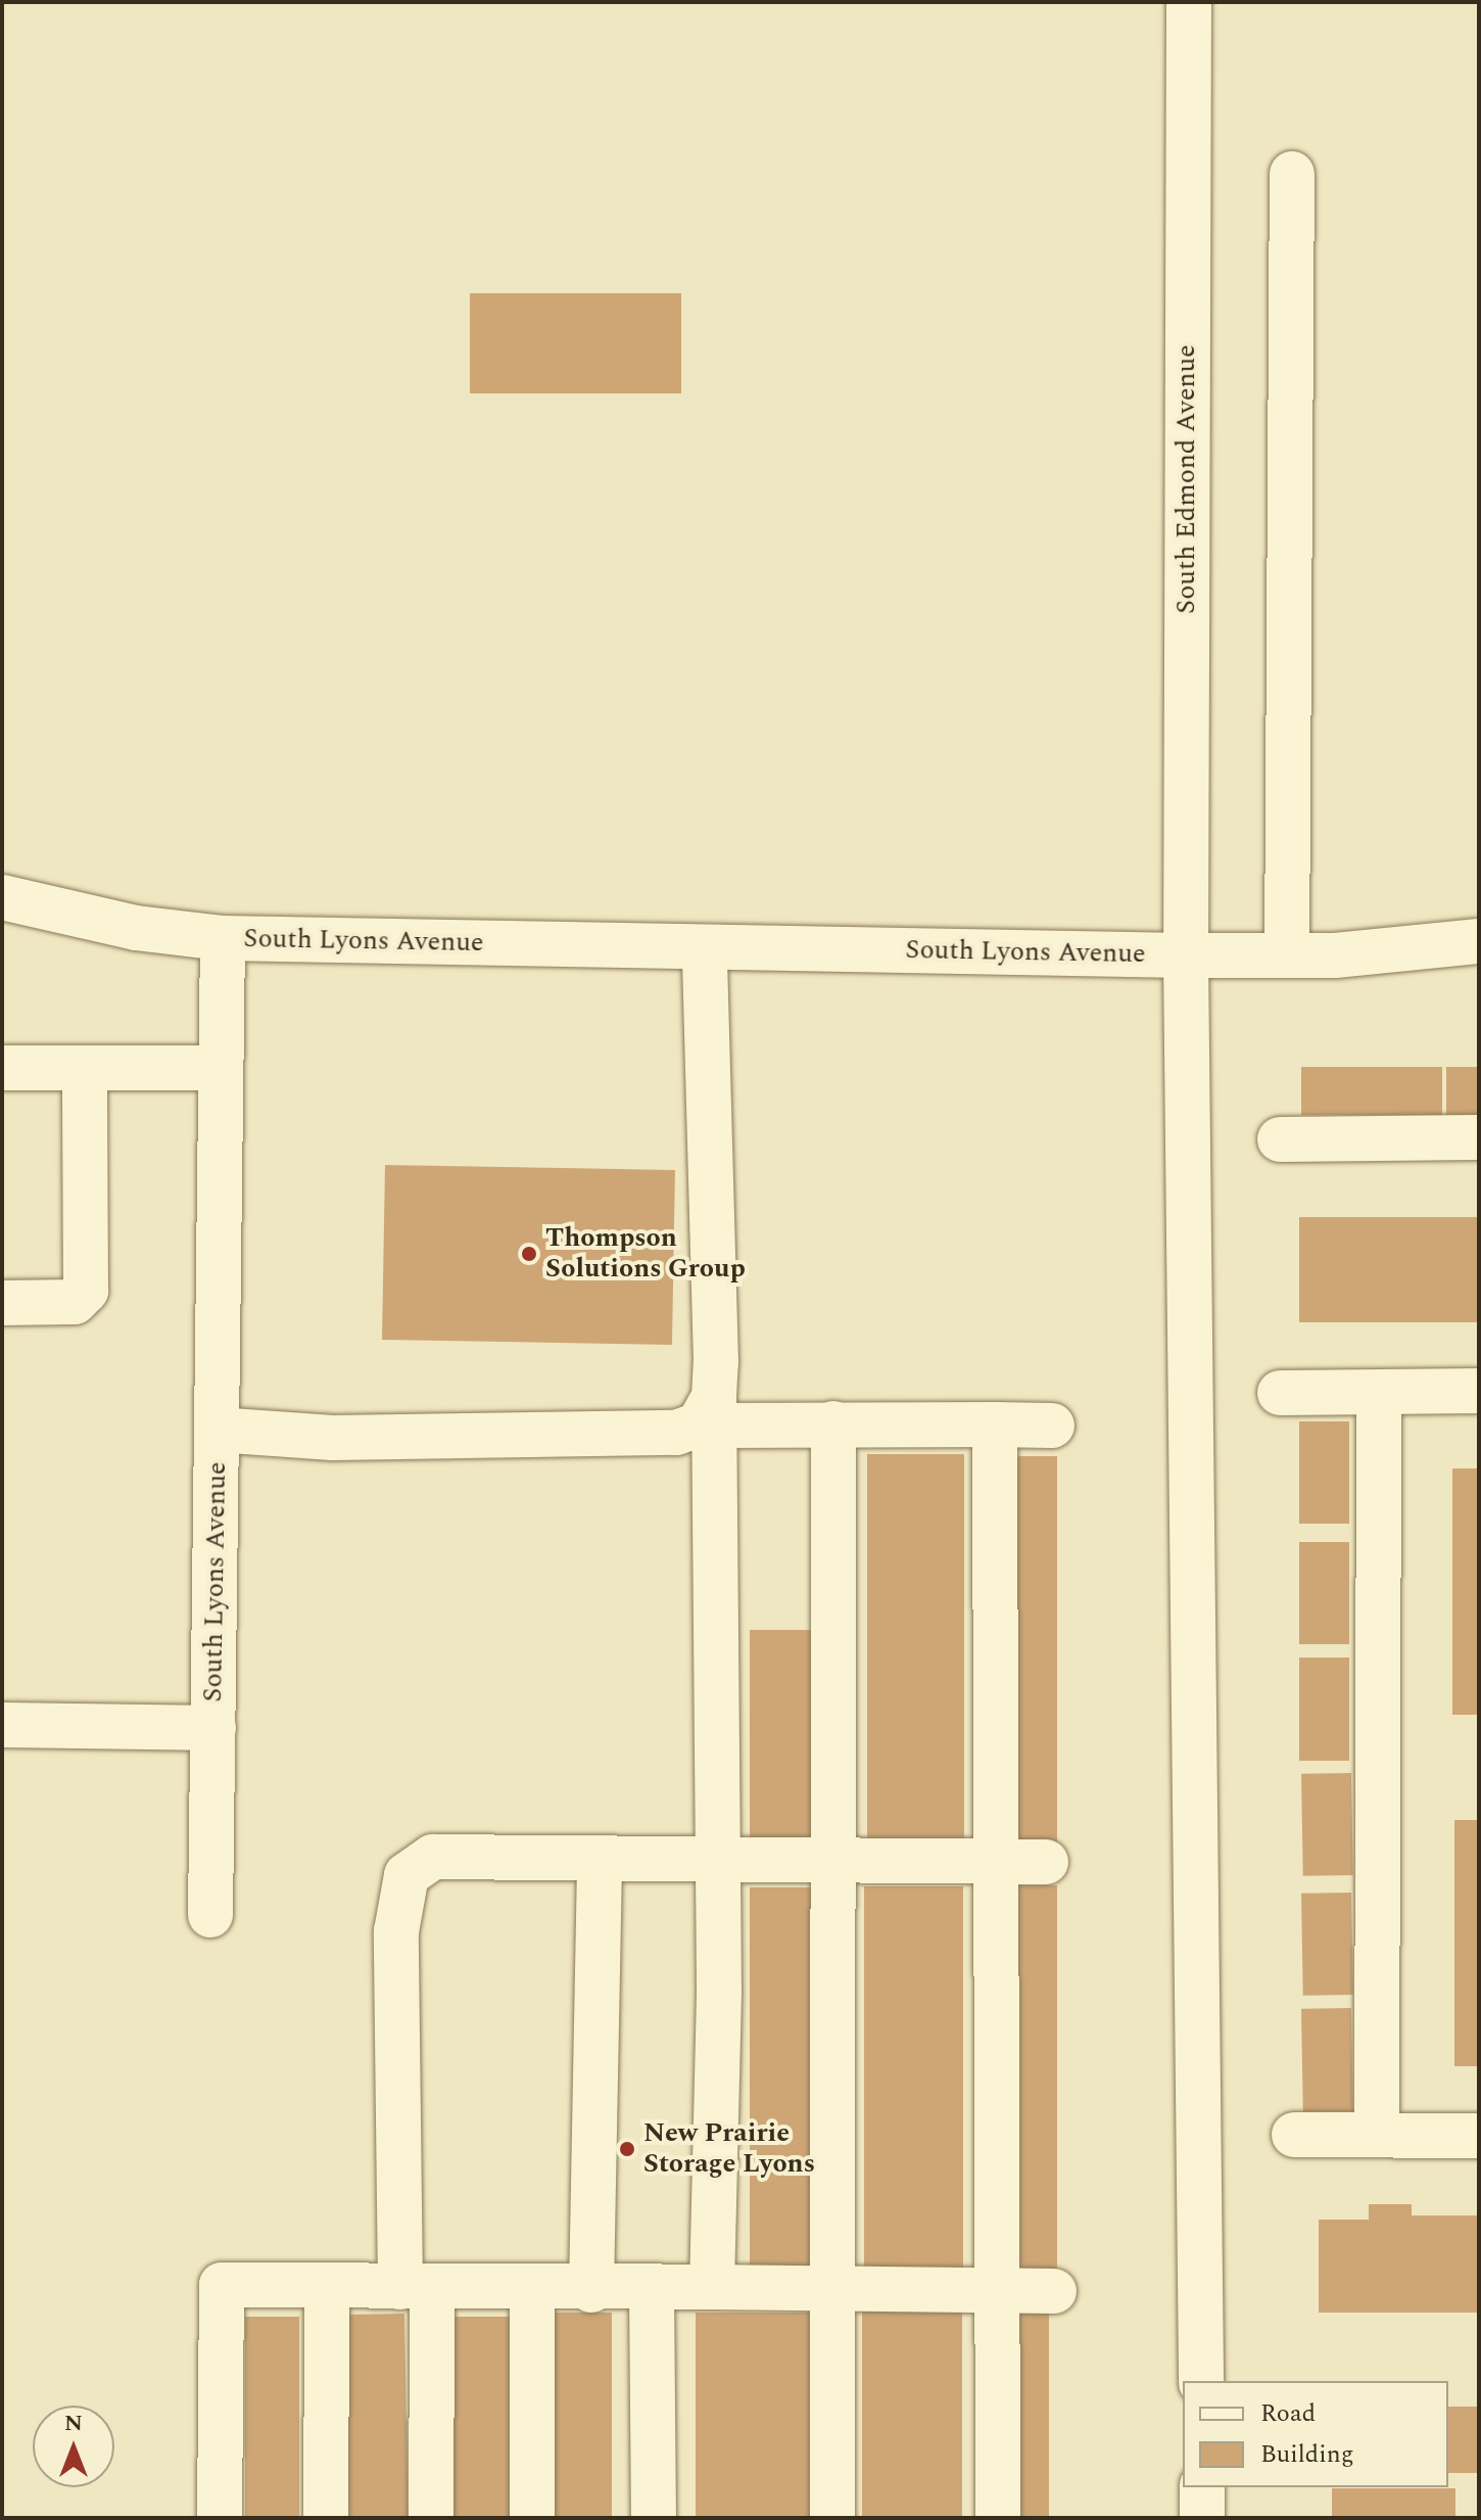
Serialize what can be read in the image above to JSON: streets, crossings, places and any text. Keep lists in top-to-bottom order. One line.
{"streets":{"street":["South Edmond Avenue","South Lyons Avenue"]},"crossings":[["South Edmond Avenue","South Lyons Avenue"]],"places":["Thompson Solutions Group","New Prairie Storage Lyons"],"legend":["Road","Building"],"north":"top"}
